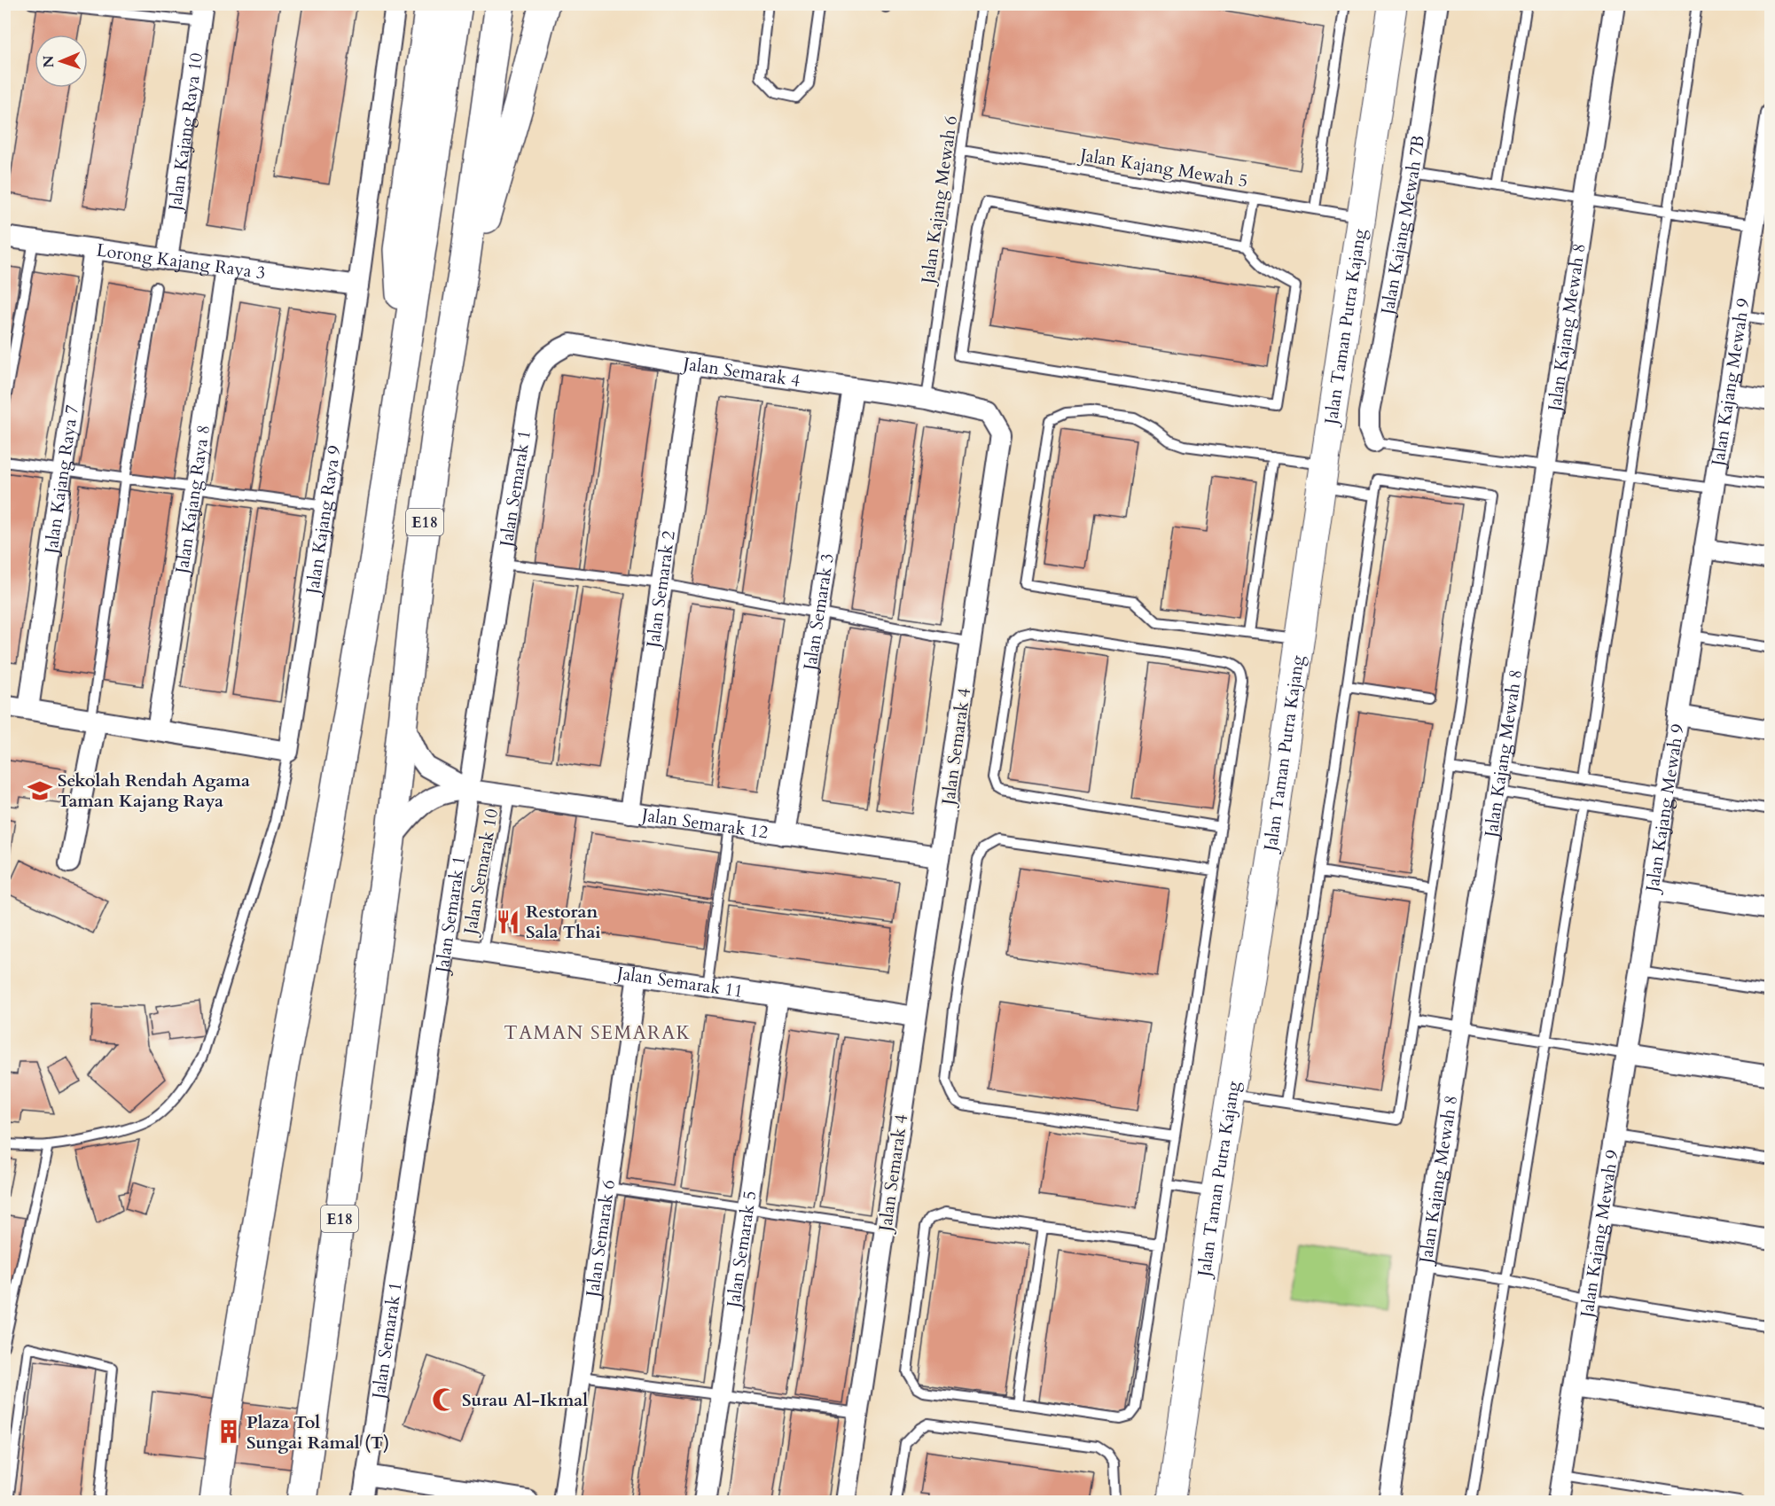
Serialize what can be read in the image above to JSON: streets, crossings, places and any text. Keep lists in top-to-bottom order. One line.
{"streets":{"highway":["E18"],"street":["Jalan Kajang Raya 10","Jalan Kajang Mewah 7B","Lorong Kajang Raya 3","Jalan Taman Putra Kajang","Jalan Kajang Mewah 8","Jalan Semarak 4","Jalan Kajang Mewah 9","Jalan Kajang Raya 7","Jalan Semarak 1","Jalan Kajang Raya 8","Jalan Kajang Raya 9","Jalan Semarak 2","Jalan Semarak 3","Jalan Semarak 12","Jalan Semarak 11","Jalan Semarak 6","Jalan Semarak 5"],"lane":["Jalan Kajang Mewah 5","Jalan Kajang Mewah 6","Jalan Semarak 10"]},"crossings":[["Jalan Kajang Raya 10","Lorong Kajang Raya 3"],["Jalan Kajang Mewah 5","Jalan Kajang Mewah 6"],["Jalan Kajang Mewah 5","Jalan Taman Putra Kajang"],["Jalan Kajang Mewah 6","Jalan Semarak 4"],["Lorong Kajang Raya 3","Jalan Kajang Raya 7"],["Lorong Kajang Raya 3","Jalan Kajang Raya 8"],["Lorong Kajang Raya 3","Jalan Kajang Raya 9"],["Jalan Semarak 4","Jalan Semarak 1"],["Jalan Semarak 4","Jalan Semarak 2"],["Jalan Semarak 4","Jalan Semarak 3"],["Jalan Semarak 4","Jalan Semarak 12"],["Jalan Semarak 4","Jalan Semarak 11"],["Jalan Semarak 1","Jalan Semarak 12"],["Jalan Semarak 1","Jalan Semarak 11"],["E18","Jalan Semarak 12"],["Jalan Semarak 2","Jalan Semarak 12"],["Jalan Semarak 3","Jalan Semarak 12"],["Jalan Semarak 12","Jalan Semarak 10"],["Jalan Semarak 10","Jalan Semarak 11"],["Jalan Semarak 11","Jalan Semarak 6"],["Jalan Semarak 11","Jalan Semarak 5"]],"districts":["TAMAN SEMARAK"],"places":{"school or university":["Sekolah Rendah Agama Taman Kajang Raya"],"restaurant":["Restoran Sala Thai"],"mosque":["Surau Al-Ikmal"],"building":["Plaza Tol Sungai Ramal (T)"]},"north":"left"}
